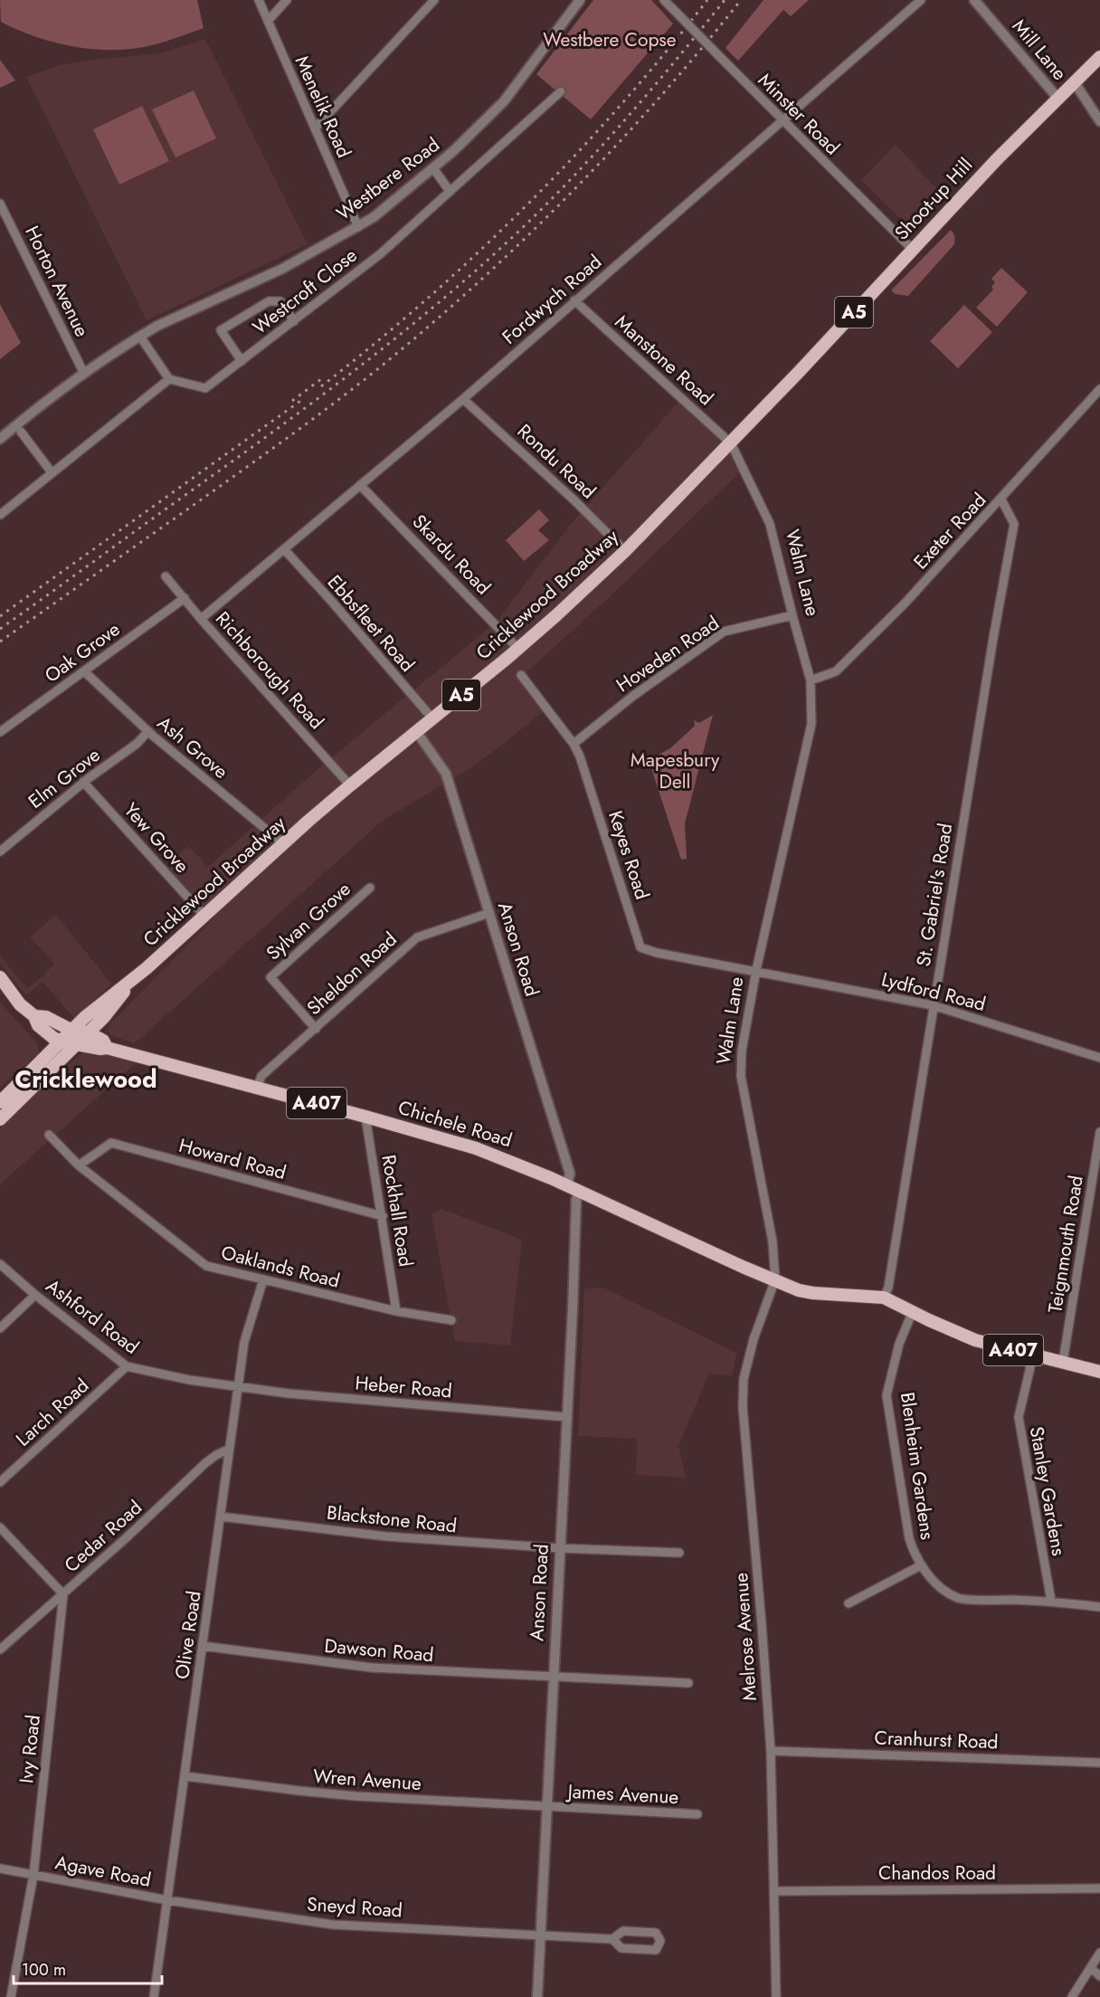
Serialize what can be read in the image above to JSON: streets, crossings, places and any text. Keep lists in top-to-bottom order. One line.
{"streets":{"main road":["Shoot-up Hill","A5","Cricklewood Broadway","A407","Chichele Road"],"street":["Mill Lane","Menelik Road","Minster Road","Westbere Road","Horton Avenue","Westcroft Close","Fordwych Road","Manstone Road","Rondu Road","Exeter Road","Skardu Road","Walm Lane","Ebbsfleet Road","Oak Grove","Hoveden Road","Richborough Road","Ash Grove","Elm Grove","Yew Grove","Keyes Road","St. Gabriel's Road","Sylvan Grove","Anson Road","Sheldon Road","Lydford Road","Howard Road","Rockhall Road","Teignmouth Road","Oaklands Road","Ashford Road","Heber Road","Larch Road","Blenheim Gardens","Stanley Gardens","Blackstone Road","Cedar Road","Olive Road","Melrose Avenue","Dawson Road","Cranhurst Road","Ivy Road","Wren Avenue","James Avenue","Agave Road","Chandos Road","Sneyd Road"]},"crossings":[["Mill Lane","Shoot-up Hill"],["Menelik Road","Westbere Road"],["Minster Road","Shoot-up Hill"],["Minster Road","Fordwych Road"],["Westbere Road","Horton Avenue"],["Shoot-up Hill","Cricklewood Broadway"],["Fordwych Road","Manstone Road"],["Fordwych Road","Rondu Road"],["Fordwych Road","Skardu Road"],["Fordwych Road","Ebbsfleet Road"],["Fordwych Road","Richborough Road"],["Manstone Road","Walm Lane"],["Manstone Road","Cricklewood Broadway"],["Rondu Road","Cricklewood Broadway"],["Exeter Road","Walm Lane"],["Exeter Road","St. Gabriel's Road"],["Skardu Road","Cricklewood Broadway"],["Walm Lane","Cricklewood Broadway"],["Walm Lane","Hoveden Road"],["Walm Lane","Keyes Road"],["Walm Lane","Lydford Road"],["Walm Lane","A407"],["Walm Lane","Chichele Road"],["Walm Lane","Melrose Avenue"],["Cricklewood Broadway","Ebbsfleet Road"],["Cricklewood Broadway","Richborough Road"],["Cricklewood Broadway","Ash Grove"],["Cricklewood Broadway","Yew Grove"],["Cricklewood Broadway","Anson Road"],["Cricklewood Broadway","A407"],["Cricklewood Broadway","Chichele Road"],["Oak Grove","Richborough Road"],["Oak Grove","Ash Grove"],["Hoveden Road","Keyes Road"],["Ash Grove","Elm Grove"],["Elm Grove","Yew Grove"],["Keyes Road","Lydford Road"],["St. Gabriel's Road","Lydford Road"],["St. Gabriel's Road","A407"],["Sylvan Grove","Sheldon Road"],["Anson Road","Sheldon Road"],["Anson Road","Chichele Road"],["Anson Road","Heber Road"],["Anson Road","Blackstone Road"],["Anson Road","Dawson Road"],["Anson Road","Wren Avenue"],["Anson Road","James Avenue"],["Anson Road","Sneyd Road"],["Sheldon Road","Chichele Road"],["A407","Chichele Road"],["A407","Teignmouth Road"],["A407","Blenheim Gardens"],["A407","Stanley Gardens"],["A407","Melrose Avenue"],["Chichele Road","Rockhall Road"],["Chichele Road","Melrose Avenue"],["Howard Road","Rockhall Road"],["Howard Road","Oaklands Road"],["Rockhall Road","Oaklands Road"],["Oaklands Road","Olive Road"],["Ashford Road","Heber Road"],["Ashford Road","Larch Road"],["Ashford Road","Olive Road"],["Heber Road","Olive Road"],["Blenheim Gardens","Stanley Gardens"],["Blackstone Road","Olive Road"],["Cedar Road","Olive Road"],["Cedar Road","Ivy Road"],["Olive Road","Dawson Road"],["Olive Road","Wren Avenue"],["Olive Road","Agave Road"],["Olive Road","Sneyd Road"],["Melrose Avenue","Cranhurst Road"],["Melrose Avenue","Chandos Road"],["Ivy Road","Agave Road"],["Wren Avenue","James Avenue"],["Agave Road","Sneyd Road"]],"districts":["Cricklewood"],"parks":["Westbere Copse","Mapesbury Dell"],"scale_bar":"100 m"}
